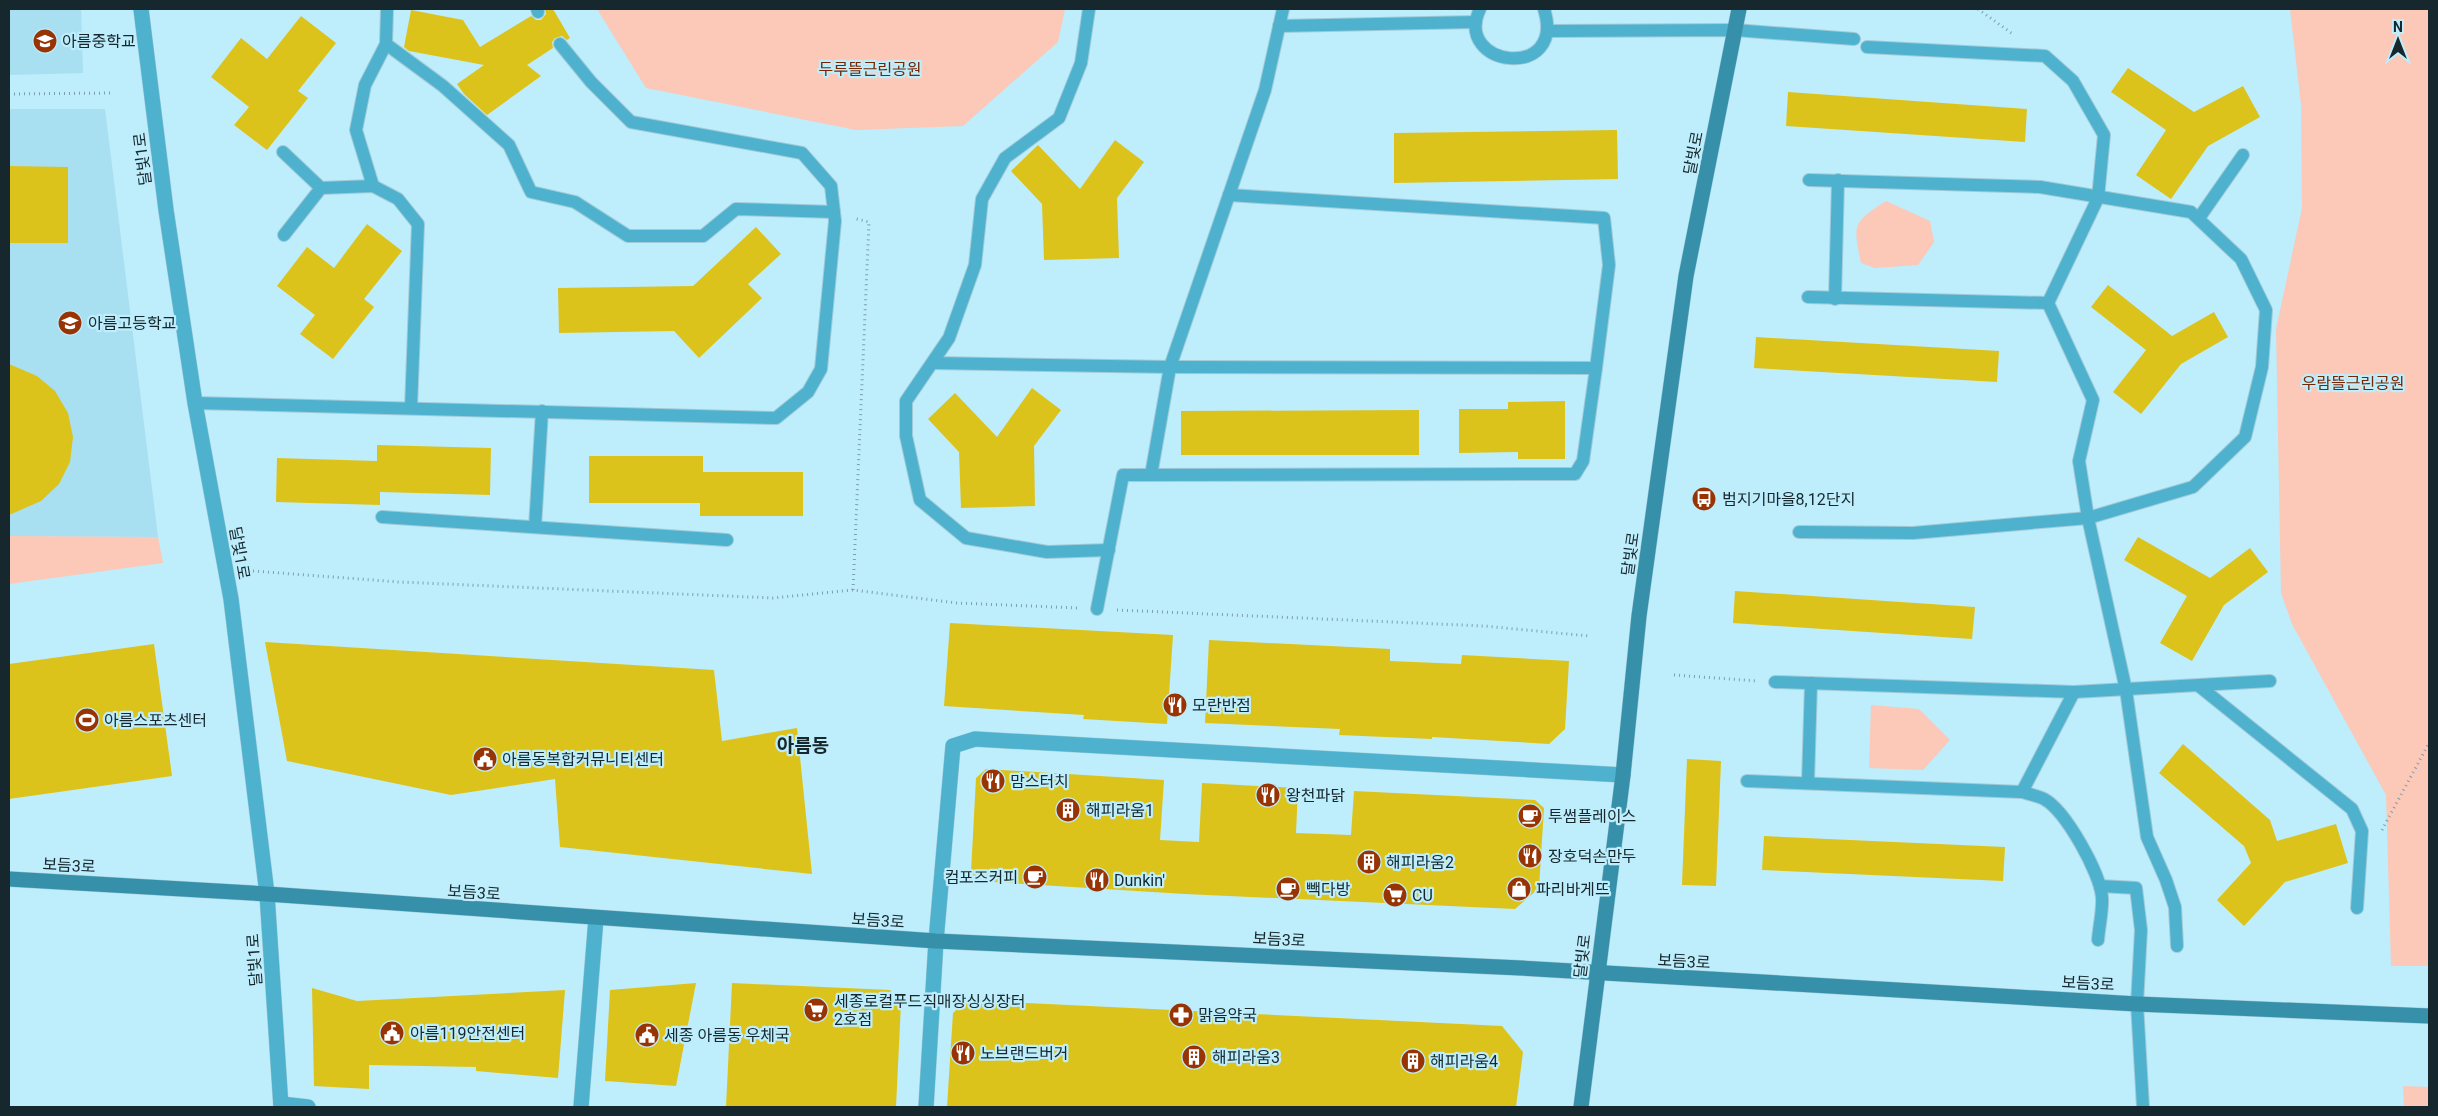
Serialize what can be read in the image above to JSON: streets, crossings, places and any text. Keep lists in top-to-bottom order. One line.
{"streets":{"street":["달빛로","달빛1로","보듬3로"]},"crossings":[["달빛로","보듬3로"],["달빛1로","보듬3로"]],"districts":["아름동"],"parks":["두루뜰근린공원","우람뜰근린공원"],"places":{"school or university":["아름중학교","아름고등학교"],"bus stop":["범지기마을8,12단지"],"restaurant":["모란반점","맘스터치","왕천파닭","장호덕손만두","Dunkin'","노브랜드버거"],"sports":["아름스포츠센터"],"public building":["아름동복합커뮤니티센터","아름119안전센터","세종 아름동 우체국"],"building":["해피라움1","해피라움2","해피라움3","해피라움4"],"cafe":["투썸플레이스","컴포즈커피","빽다방"],"shop":["파리바게뜨"],"supermarket":["CU","세종로컬푸드직매장싱싱장터 2호점"],"pharmacy":["맑음약국"]},"north":"top"}
